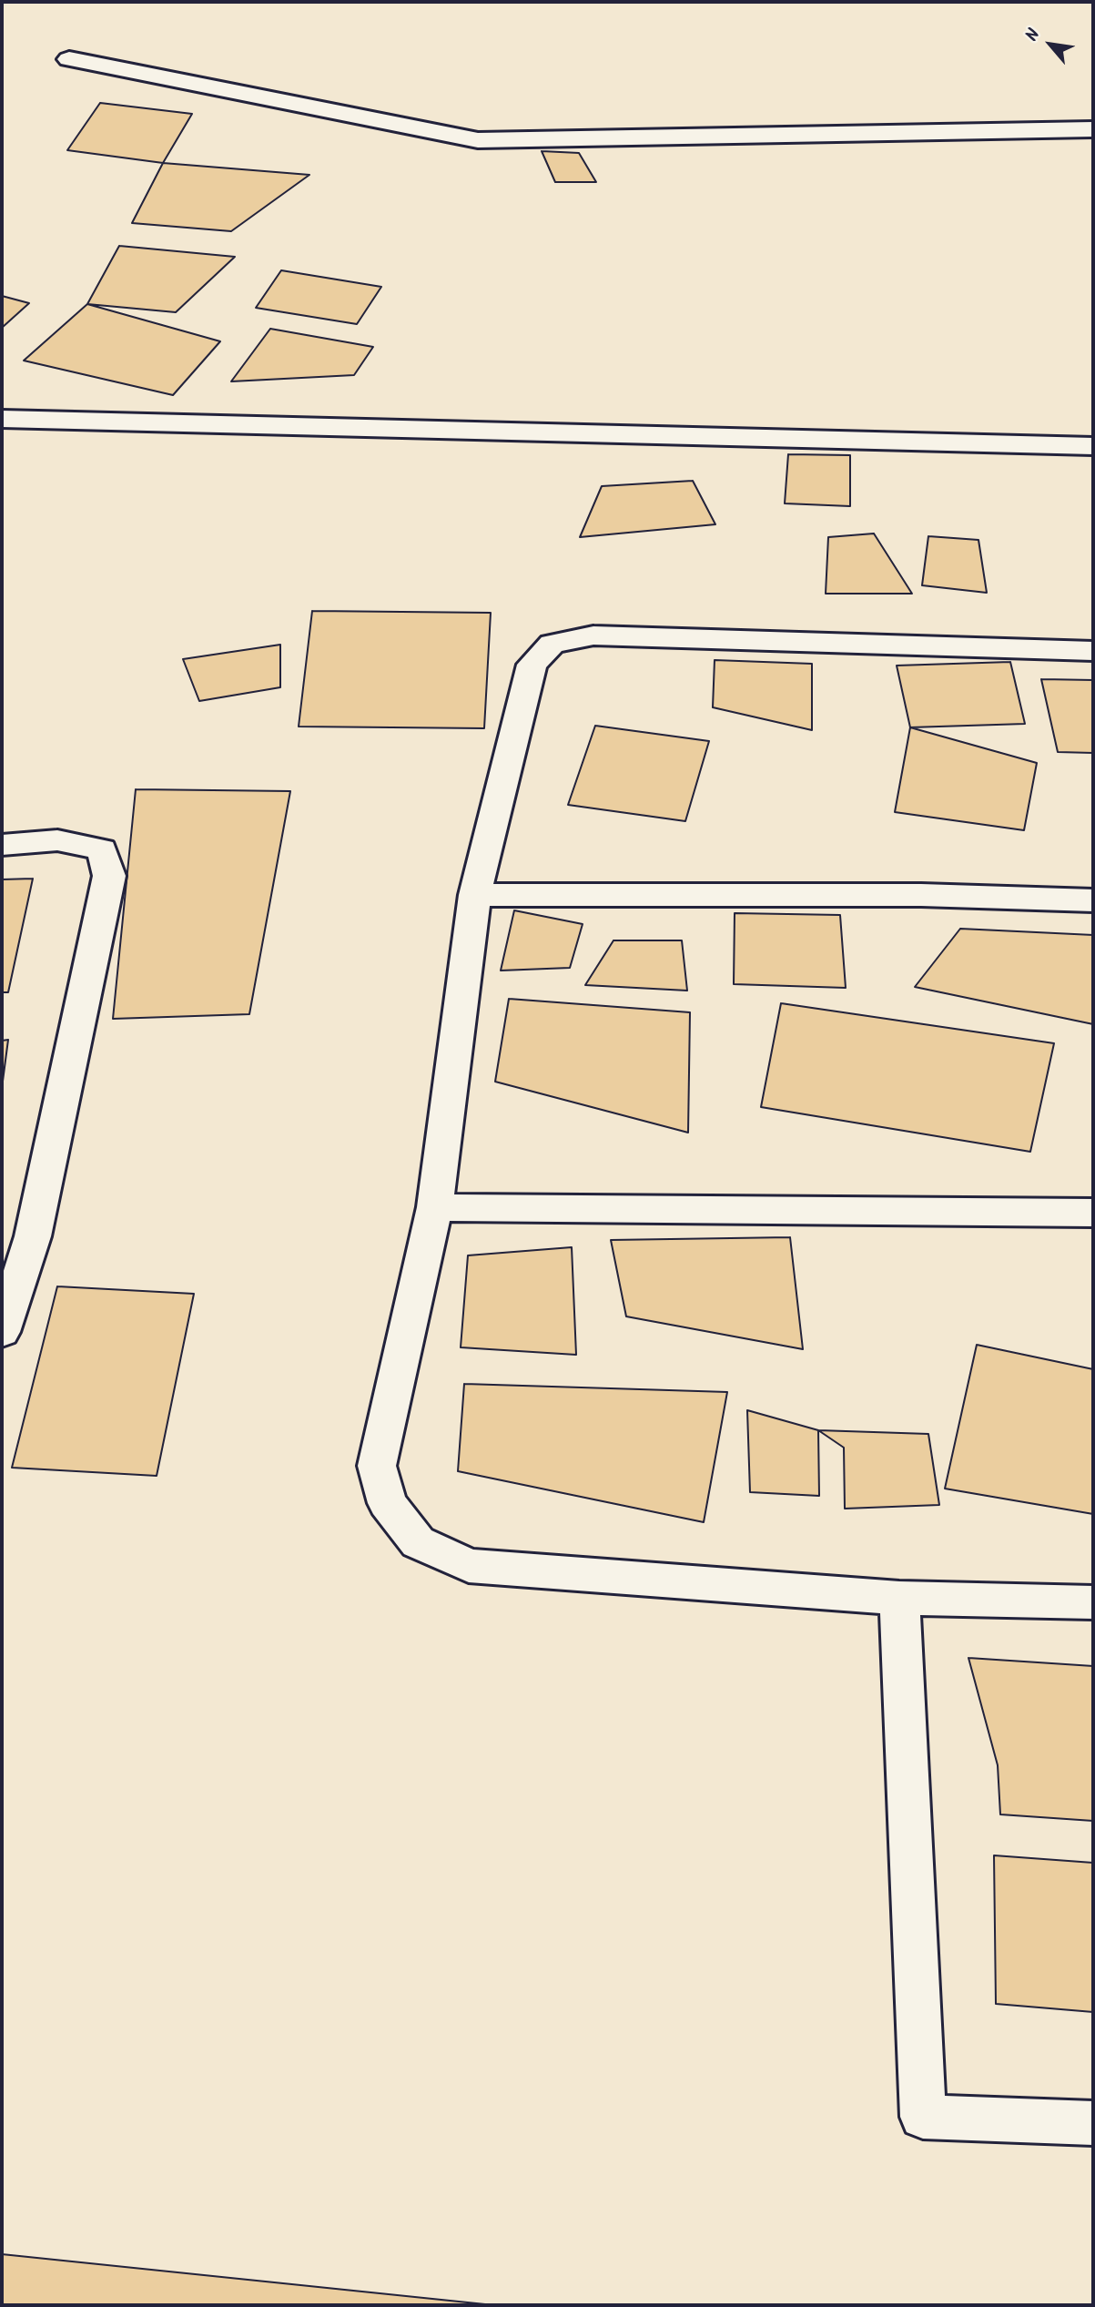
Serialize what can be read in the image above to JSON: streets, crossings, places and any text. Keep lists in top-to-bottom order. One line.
{"north":"top left"}
